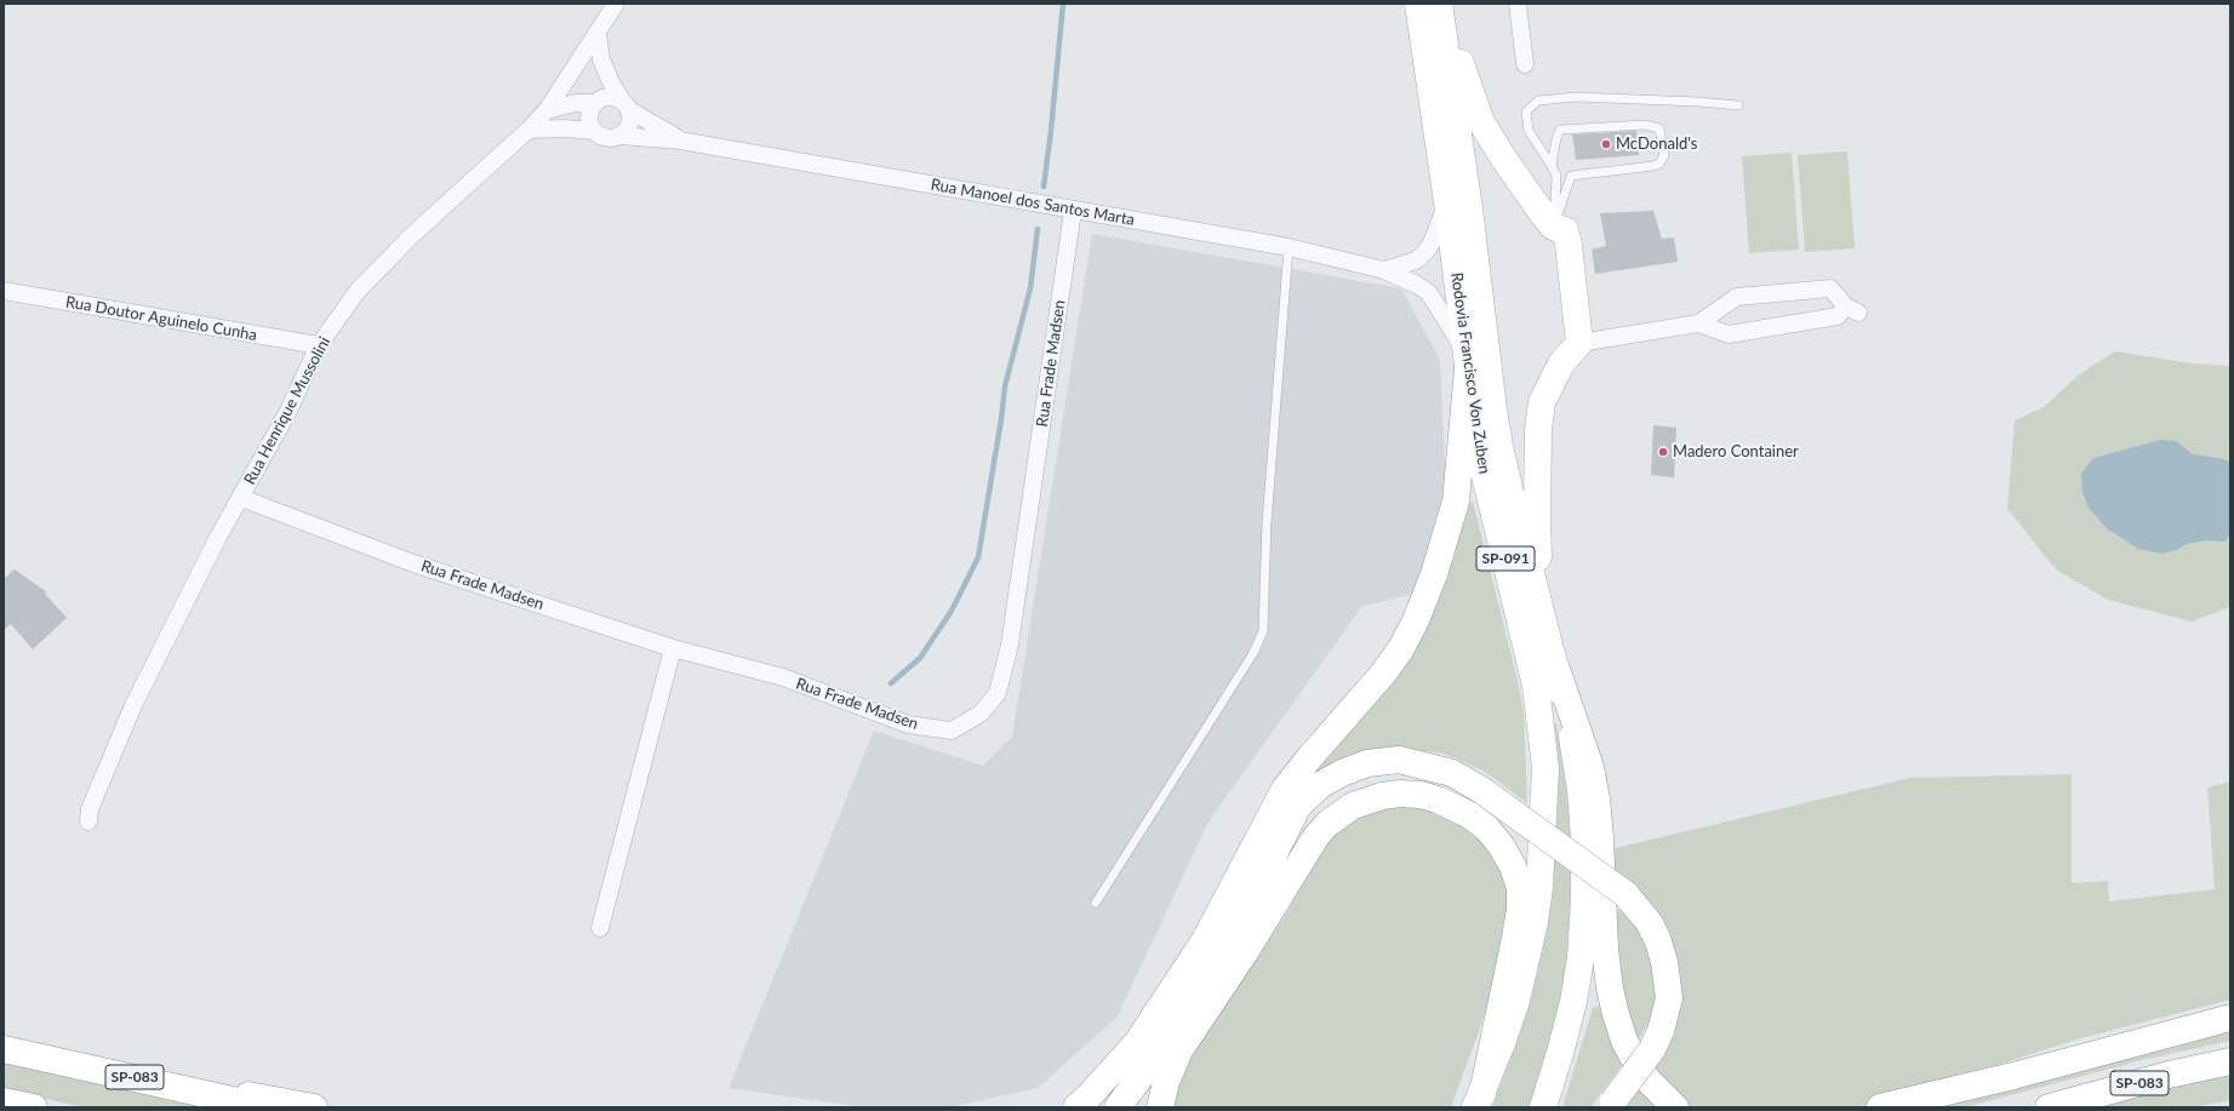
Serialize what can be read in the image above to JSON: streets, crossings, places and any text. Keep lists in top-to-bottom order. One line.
{"streets":{"main road":["Rodovia Francisco Von Zuben","SP-091","SP-083"],"street":["Rua Manoel dos Santos Marta","Rua Doutor Aguinelo Cunha","Rua Frade Madsen","Rua Henrique Mussolini"]},"crossings":[["Rua Manoel dos Santos Marta","Rua Frade Madsen"],["Rua Manoel dos Santos Marta","Rodovia Francisco Von Zuben"],["Rua Doutor Aguinelo Cunha","Rua Henrique Mussolini"],["Rua Frade Madsen","Rua Henrique Mussolini"]],"places":["McDonald's","Madero Container"]}
